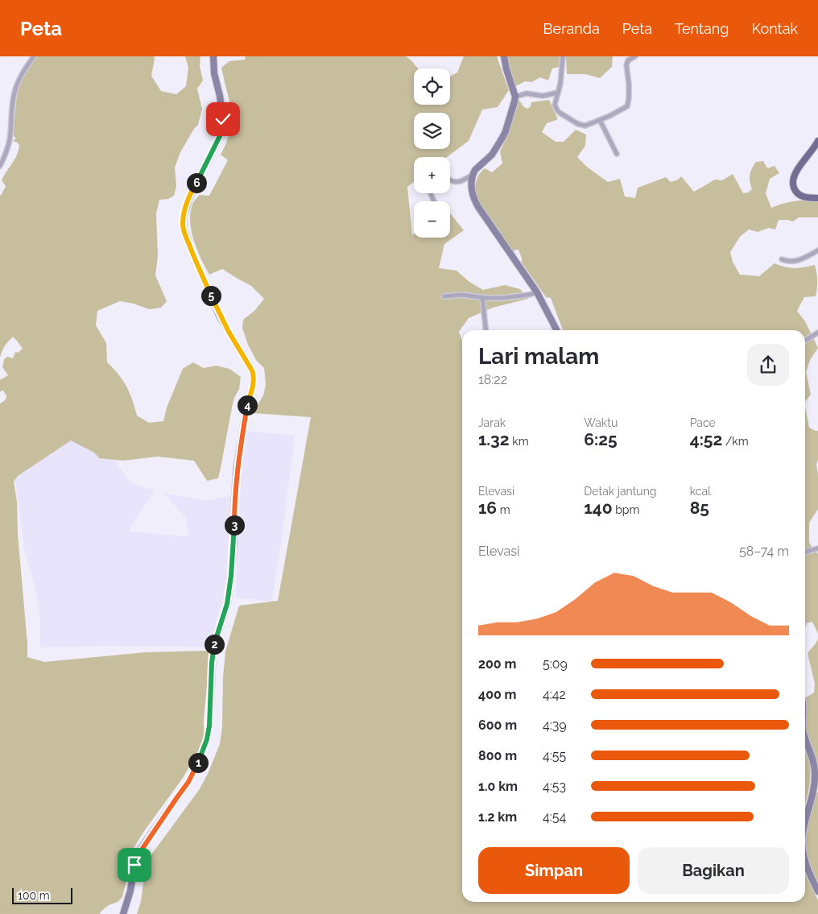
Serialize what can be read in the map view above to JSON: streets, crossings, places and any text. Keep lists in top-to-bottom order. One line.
{"scale_bar":"100 m","page":{"header":"Peta","nav":["Beranda","Peta","Tentang","Kontak"],"map_buttons":["+","−"],"pins":["6","5","4","3","2","1"],"heading":["Lari malam","18:22"],"stats":[["Jarak","1.32 km"],["Waktu","6:25"],["Pace","4:52 /km"],["Elevasi","16 m"],["Detak jantung","140 bpm"],["kcal","85"]],"chart":["Elevasi","58–74 m"],"list":[{"name":"200 m","note":"5:09"},{"name":"400 m","note":"4:42"},{"name":"600 m","note":"4:39"},{"name":"800 m","note":"4:55"},{"name":"1.0 km","note":"4:53"},{"name":"1.2 km","note":"4:54"}],"buttons":["Simpan","Bagikan"],"scale":"100 m"}}
